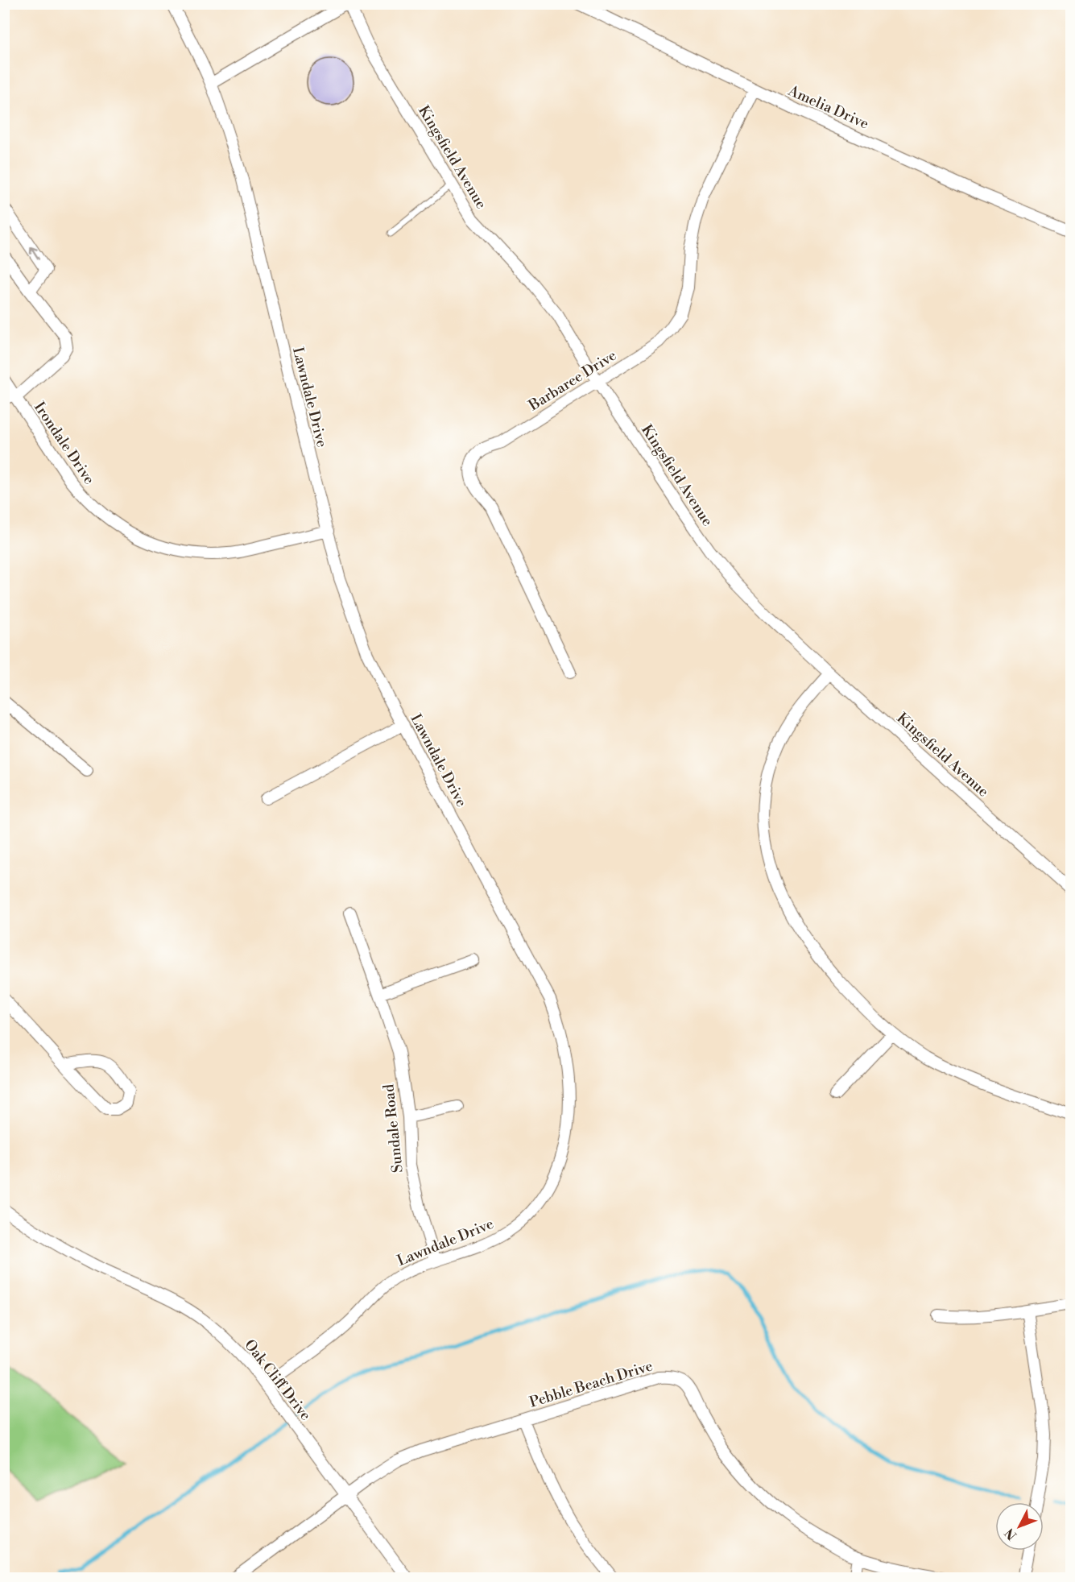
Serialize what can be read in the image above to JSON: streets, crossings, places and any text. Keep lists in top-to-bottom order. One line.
{"streets":{"street":["Amelia Drive","Kingsfield Avenue","Barbaree Drive","Lawndale Drive","Irondale Drive","Sundale Road","Oak Cliff Drive","Pebble Beach Drive"]},"crossings":[["Amelia Drive","Barbaree Drive"],["Kingsfield Avenue","Barbaree Drive"],["Lawndale Drive","Irondale Drive"],["Lawndale Drive","Sundale Road"],["Lawndale Drive","Oak Cliff Drive"],["Oak Cliff Drive","Pebble Beach Drive"]],"north":"bottom left"}
